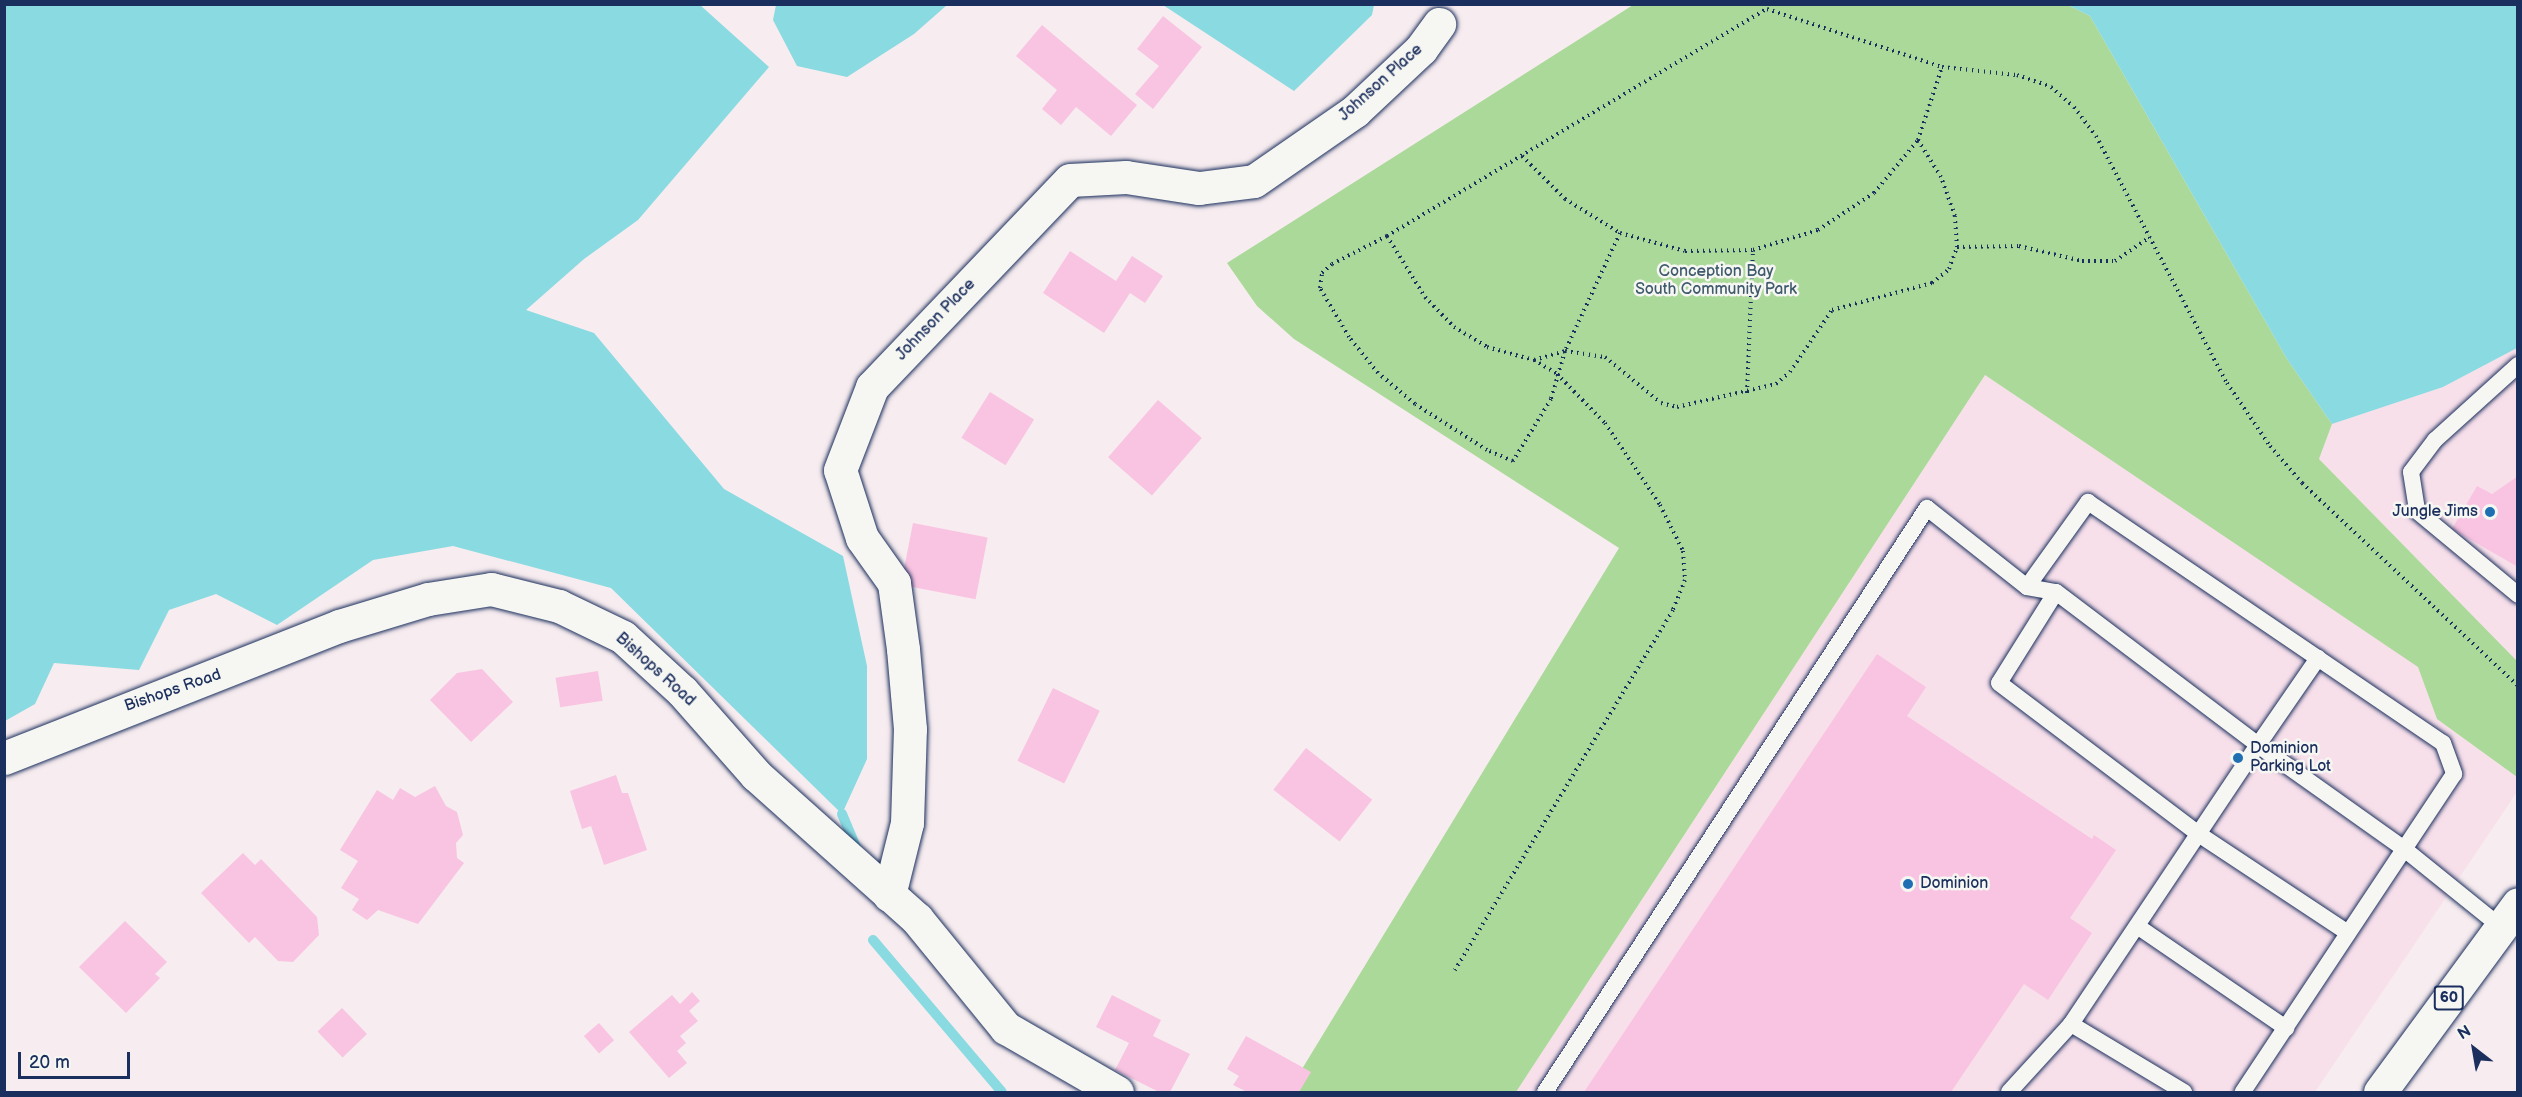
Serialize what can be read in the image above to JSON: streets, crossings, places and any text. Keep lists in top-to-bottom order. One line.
{"streets":{"street":["Johnson Place","Bishops Road","60"]},"crossings":[["Johnson Place","Bishops Road"]],"parks":["Conception Bay South Community Park"],"places":["Jungle Jims","Dominion Parking Lot","Dominion"],"scale_bar":"20 m","north":"top left"}
